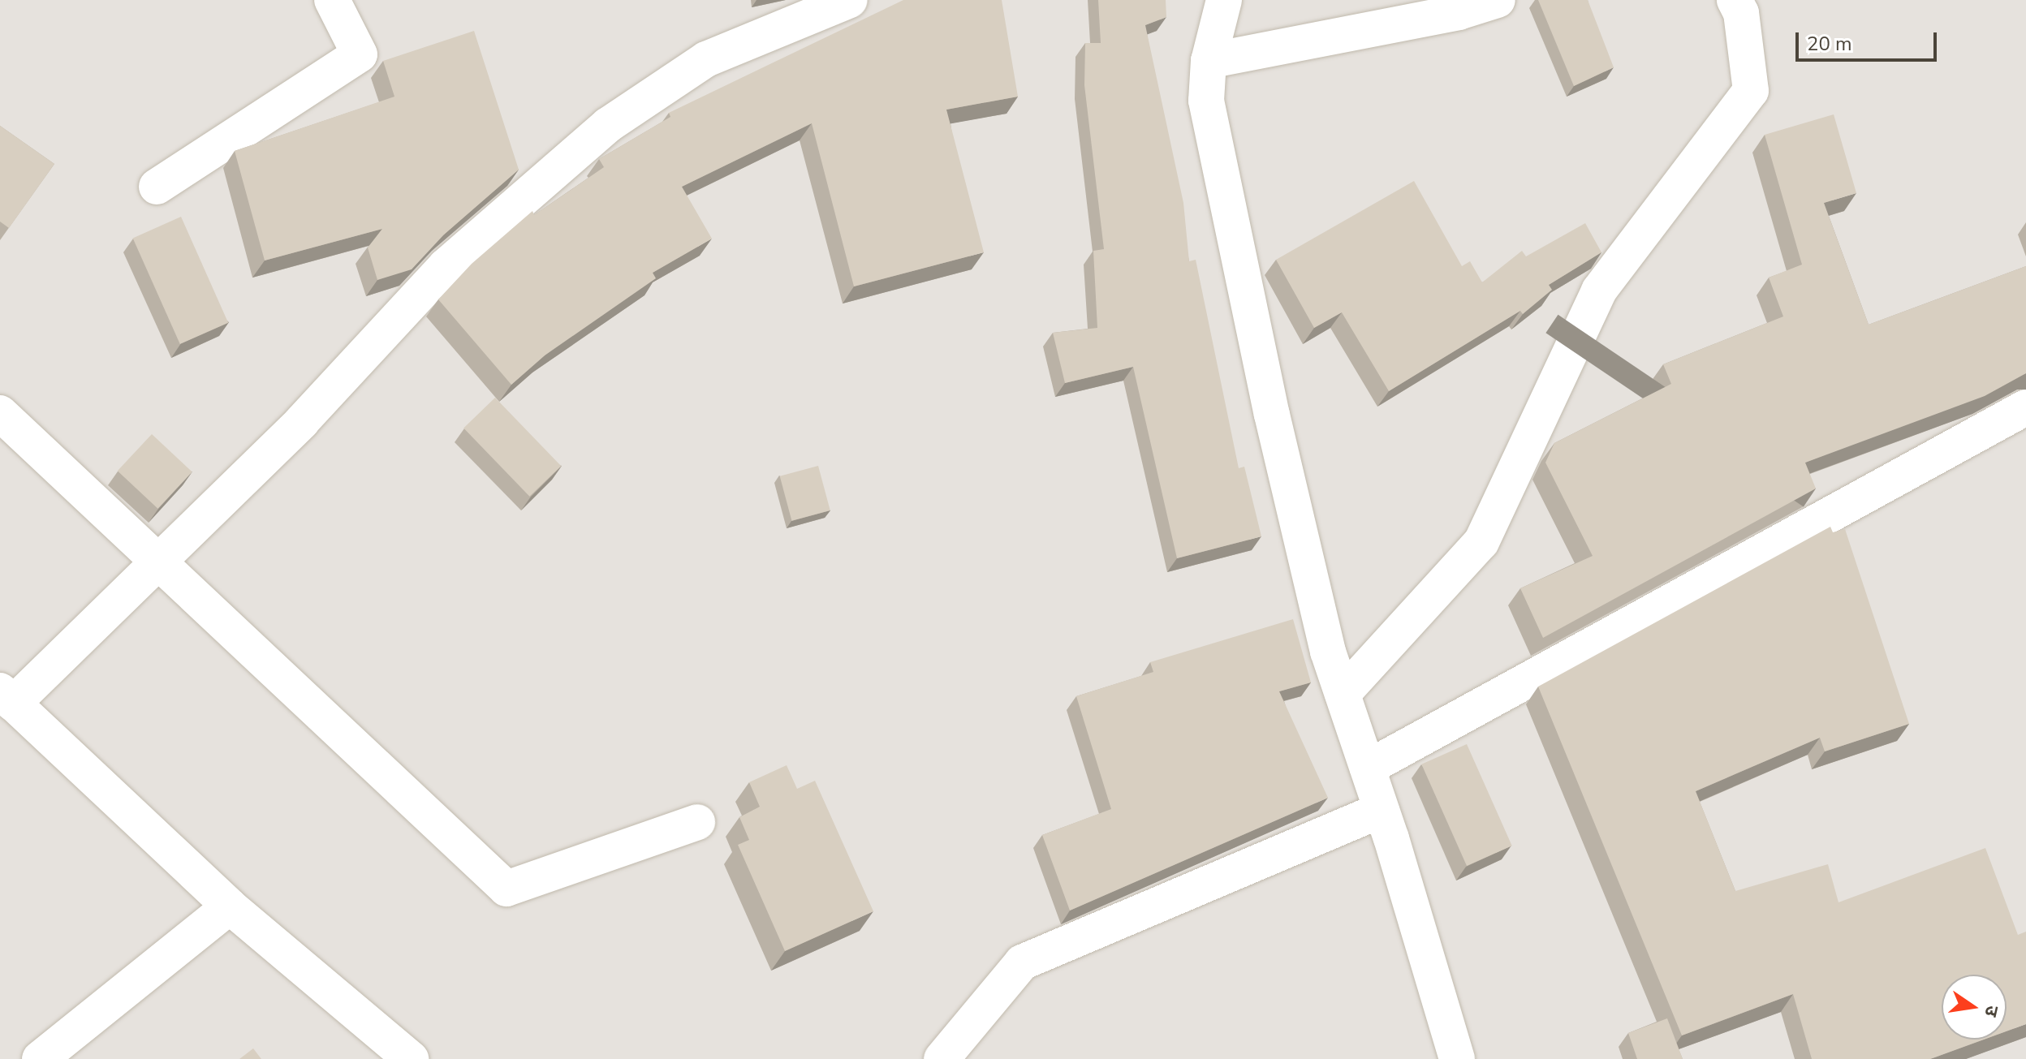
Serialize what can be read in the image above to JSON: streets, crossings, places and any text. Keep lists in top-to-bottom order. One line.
{"scale_bar":"20 m","north":"right"}
